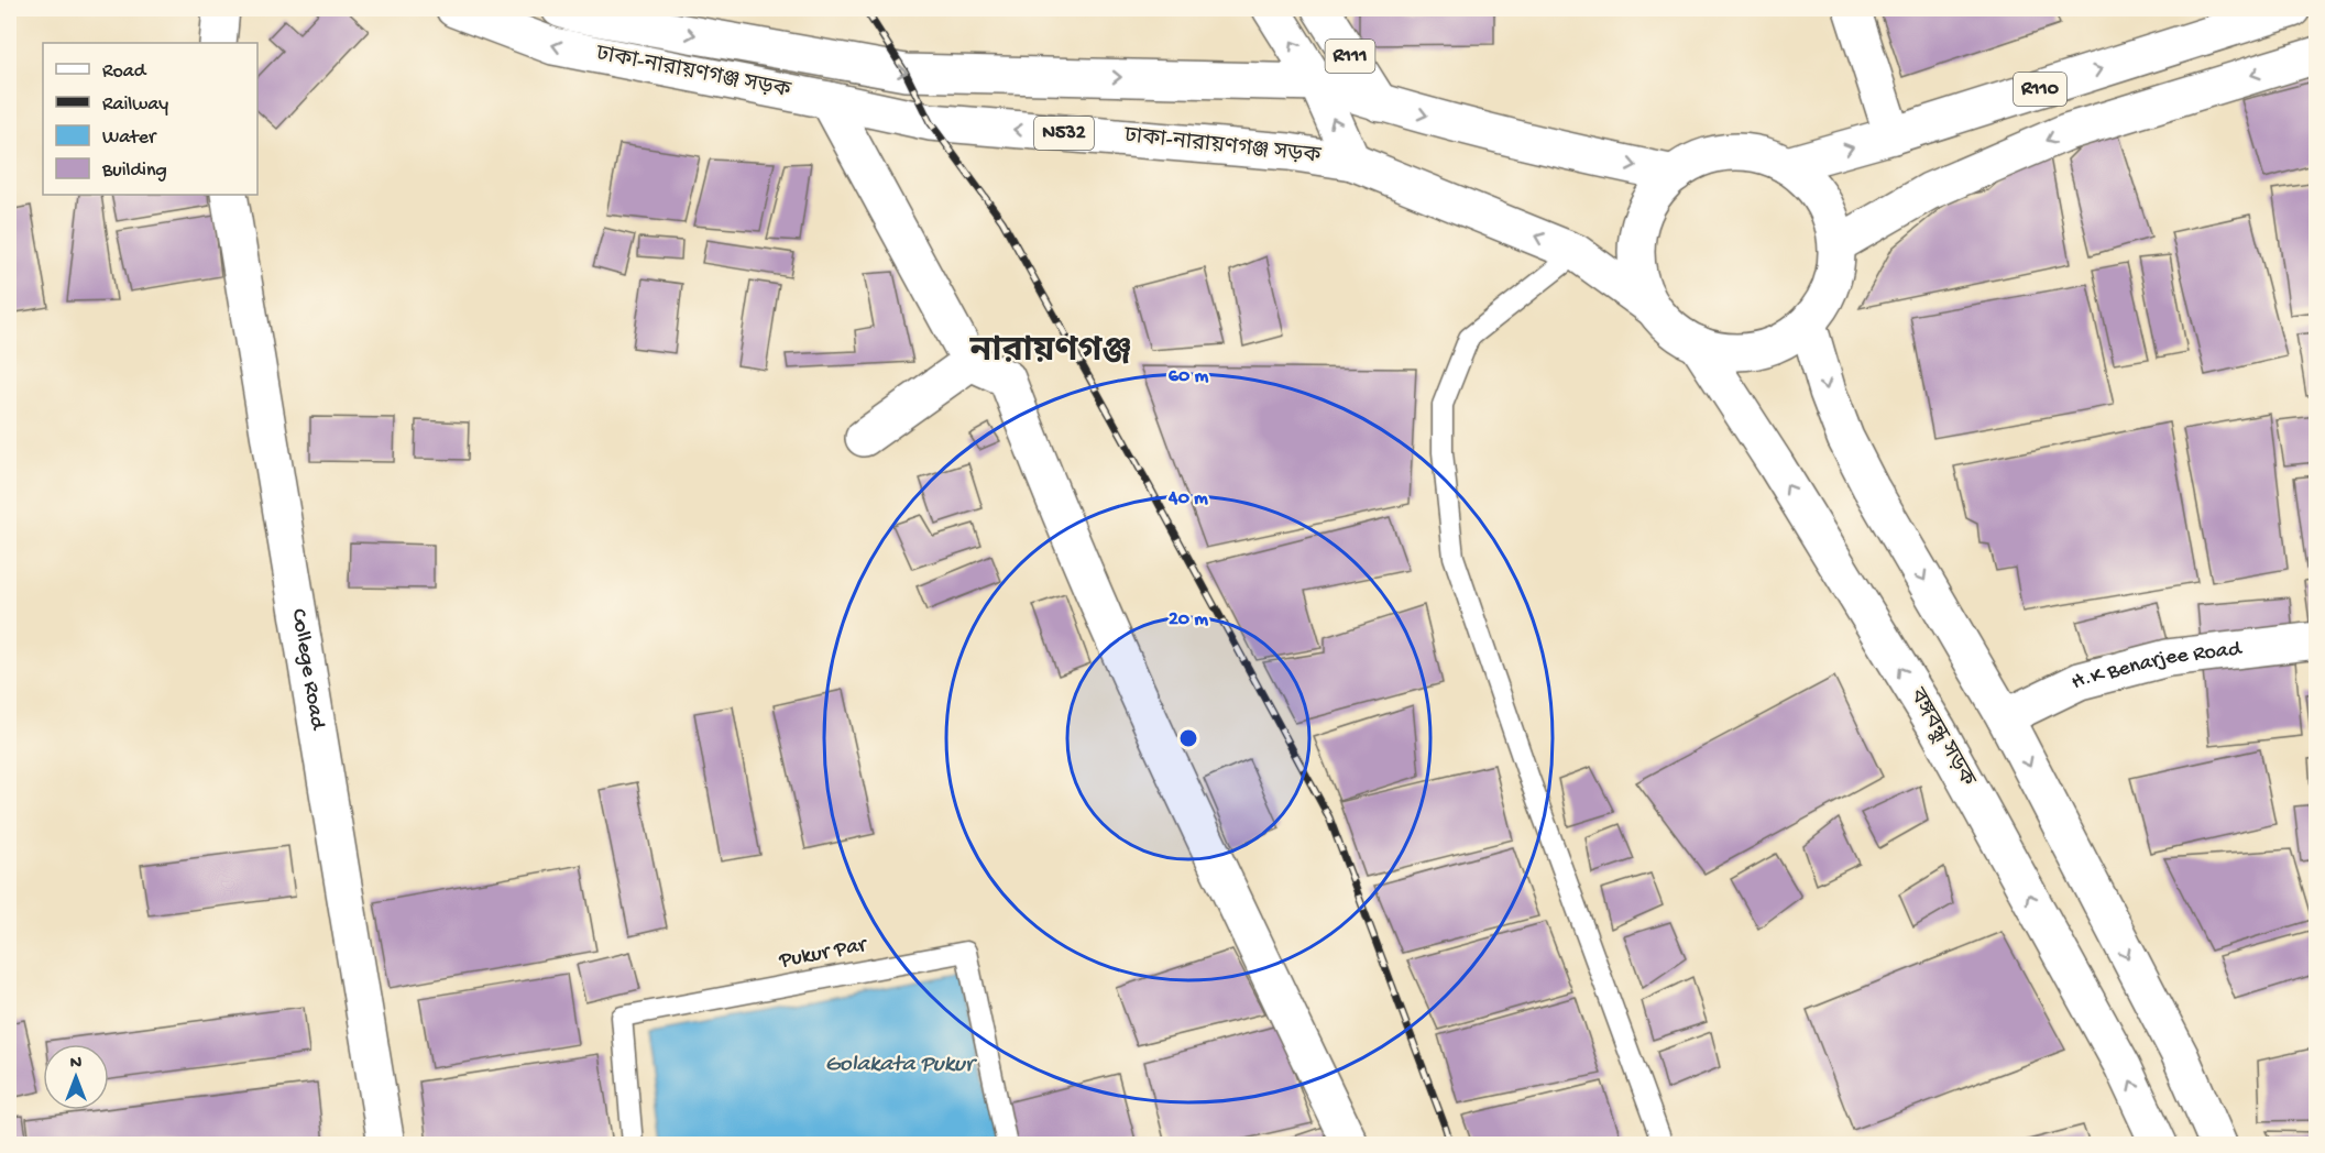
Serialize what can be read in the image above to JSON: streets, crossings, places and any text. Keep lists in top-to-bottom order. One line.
{"streets":{"main road":["R111","ঢাকা-নারায়ণগঞ্জ সড়ক","R110","N532","H.K Benarjee Road","College Road","বঙ্গবন্ধু সড়ক"],"lane":["Pukur Par"]},"crossings":[["R111","ঢাকা-নারায়ণগঞ্জ সড়ক"],["ঢাকা-নারায়ণগঞ্জ সড়ক","R110"],["ঢাকা-নারায়ণগঞ্জ সড়ক","বঙ্গবন্ধু সড়ক"],["R110","বঙ্গবন্ধু সড়ক"]],"districts":["নারায়ণগঞ্জ"],"water":["Golakata Pukur"],"legend":["Road","Railway","Water","Building"],"north":"top","rings":["60 m","40 m","20 m"]}
